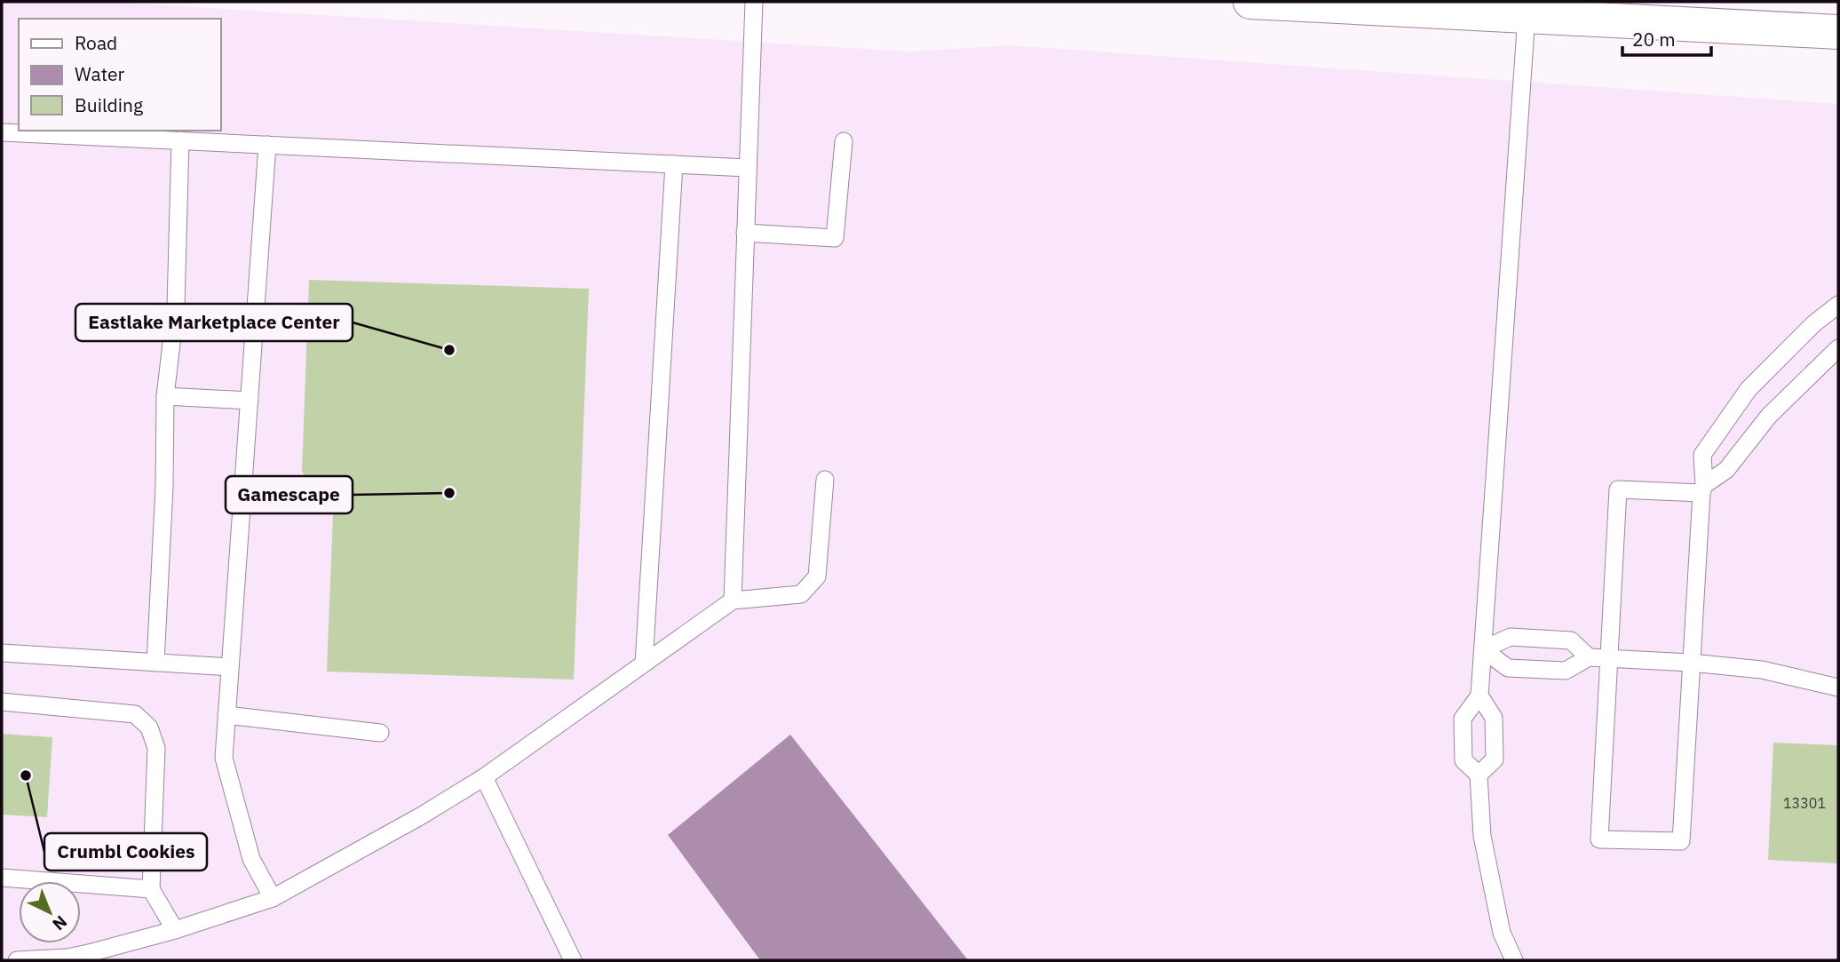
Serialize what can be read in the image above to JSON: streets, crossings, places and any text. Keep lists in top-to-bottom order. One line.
{"places":["Eastlake Marketplace Center","Gamescape","Crumbl Cookies"],"house_numbers":["13301"],"legend":["Road","Water","Building"],"scale_bar":"20 m","north":"bottom right"}
